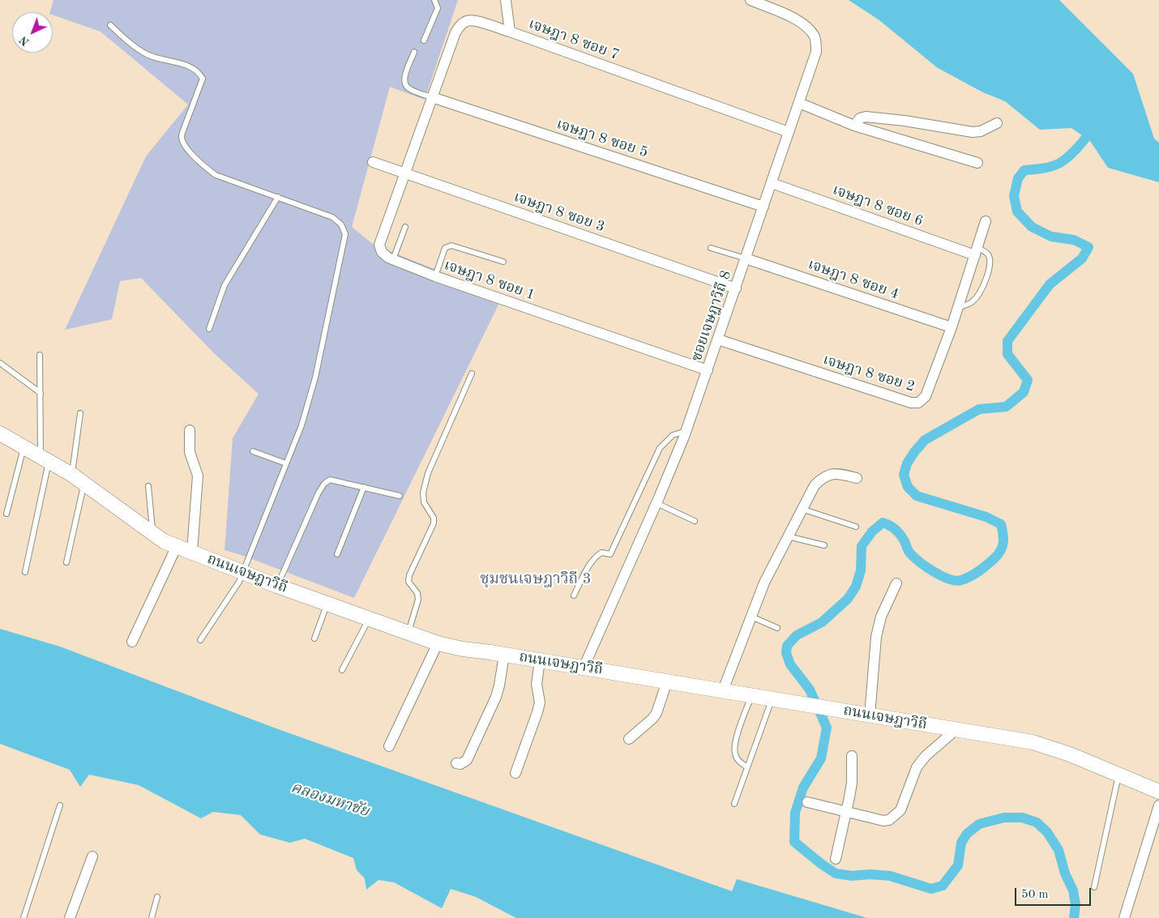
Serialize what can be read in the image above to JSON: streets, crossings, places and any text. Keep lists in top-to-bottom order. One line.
{"streets":{"street":["เจษฎา 8 ซอย 7","เจษฎา 8 ซอย 5","เจษฎา 8 ซอย 6","เจษฎา 8 ซอย 3","เจษฎา 8 ซอย 4","เจษฎา 8 ซอย 1","ซอยเจษฎาวิถี 8","เจษฎา 8 ซอย 2","ถนนเจษฎาวิถี"]},"crossings":[["เจษฎา 8 ซอย 7","เจษฎา 8 ซอย 5"],["เจษฎา 8 ซอย 7","เจษฎา 8 ซอย 1"],["เจษฎา 8 ซอย 7","ซอยเจษฎาวิถี 8"],["เจษฎา 8 ซอย 5","ซอยเจษฎาวิถี 8"],["เจษฎา 8 ซอย 6","ซอยเจษฎาวิถี 8"],["เจษฎา 8 ซอย 6","เจษฎา 8 ซอย 2"],["เจษฎา 8 ซอย 3","เจษฎา 8 ซอย 1"],["เจษฎา 8 ซอย 3","ซอยเจษฎาวิถี 8"],["เจษฎา 8 ซอย 4","ซอยเจษฎาวิถี 8"],["เจษฎา 8 ซอย 4","เจษฎา 8 ซอย 2"],["เจษฎา 8 ซอย 1","ซอยเจษฎาวิถี 8"],["ซอยเจษฎาวิถี 8","เจษฎา 8 ซอย 2"],["ซอยเจษฎาวิถี 8","ถนนเจษฎาวิถี"]],"districts":["ชุมชนเจษฎาวิถี 3"],"water":["คลองมหาชัย"],"scale_bar":"50 m","north":"bottom left"}
